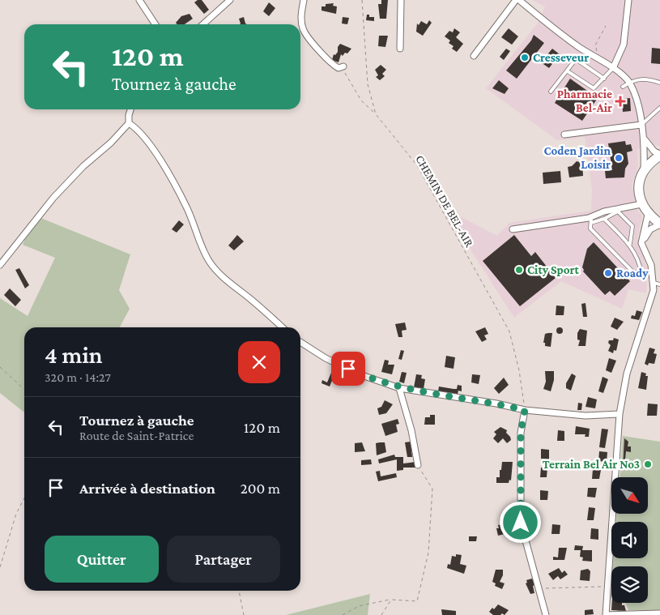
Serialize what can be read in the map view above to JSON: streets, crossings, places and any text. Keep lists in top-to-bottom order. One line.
{"streets":{"path":["CHEMIN DE BEL-AIR"]},"places":{"other":["Cresseveur","Coden Jardin Loisir","City Sport","Roady","Terrain Bel Air No3"],"health":["Pharmacie Bel-Air"]},"north":"bottom right","page":{"turn":["120 m","Tournez à gauche"],"heading":["4 min","320 m · 14:27"],"list":[{"name":"Tournez à gauche","note":"Route de Saint-Patrice","value":"120 m"},{"name":"Arrivée à destination","value":"200 m"}],"buttons":["Quitter","Partager"]}}
